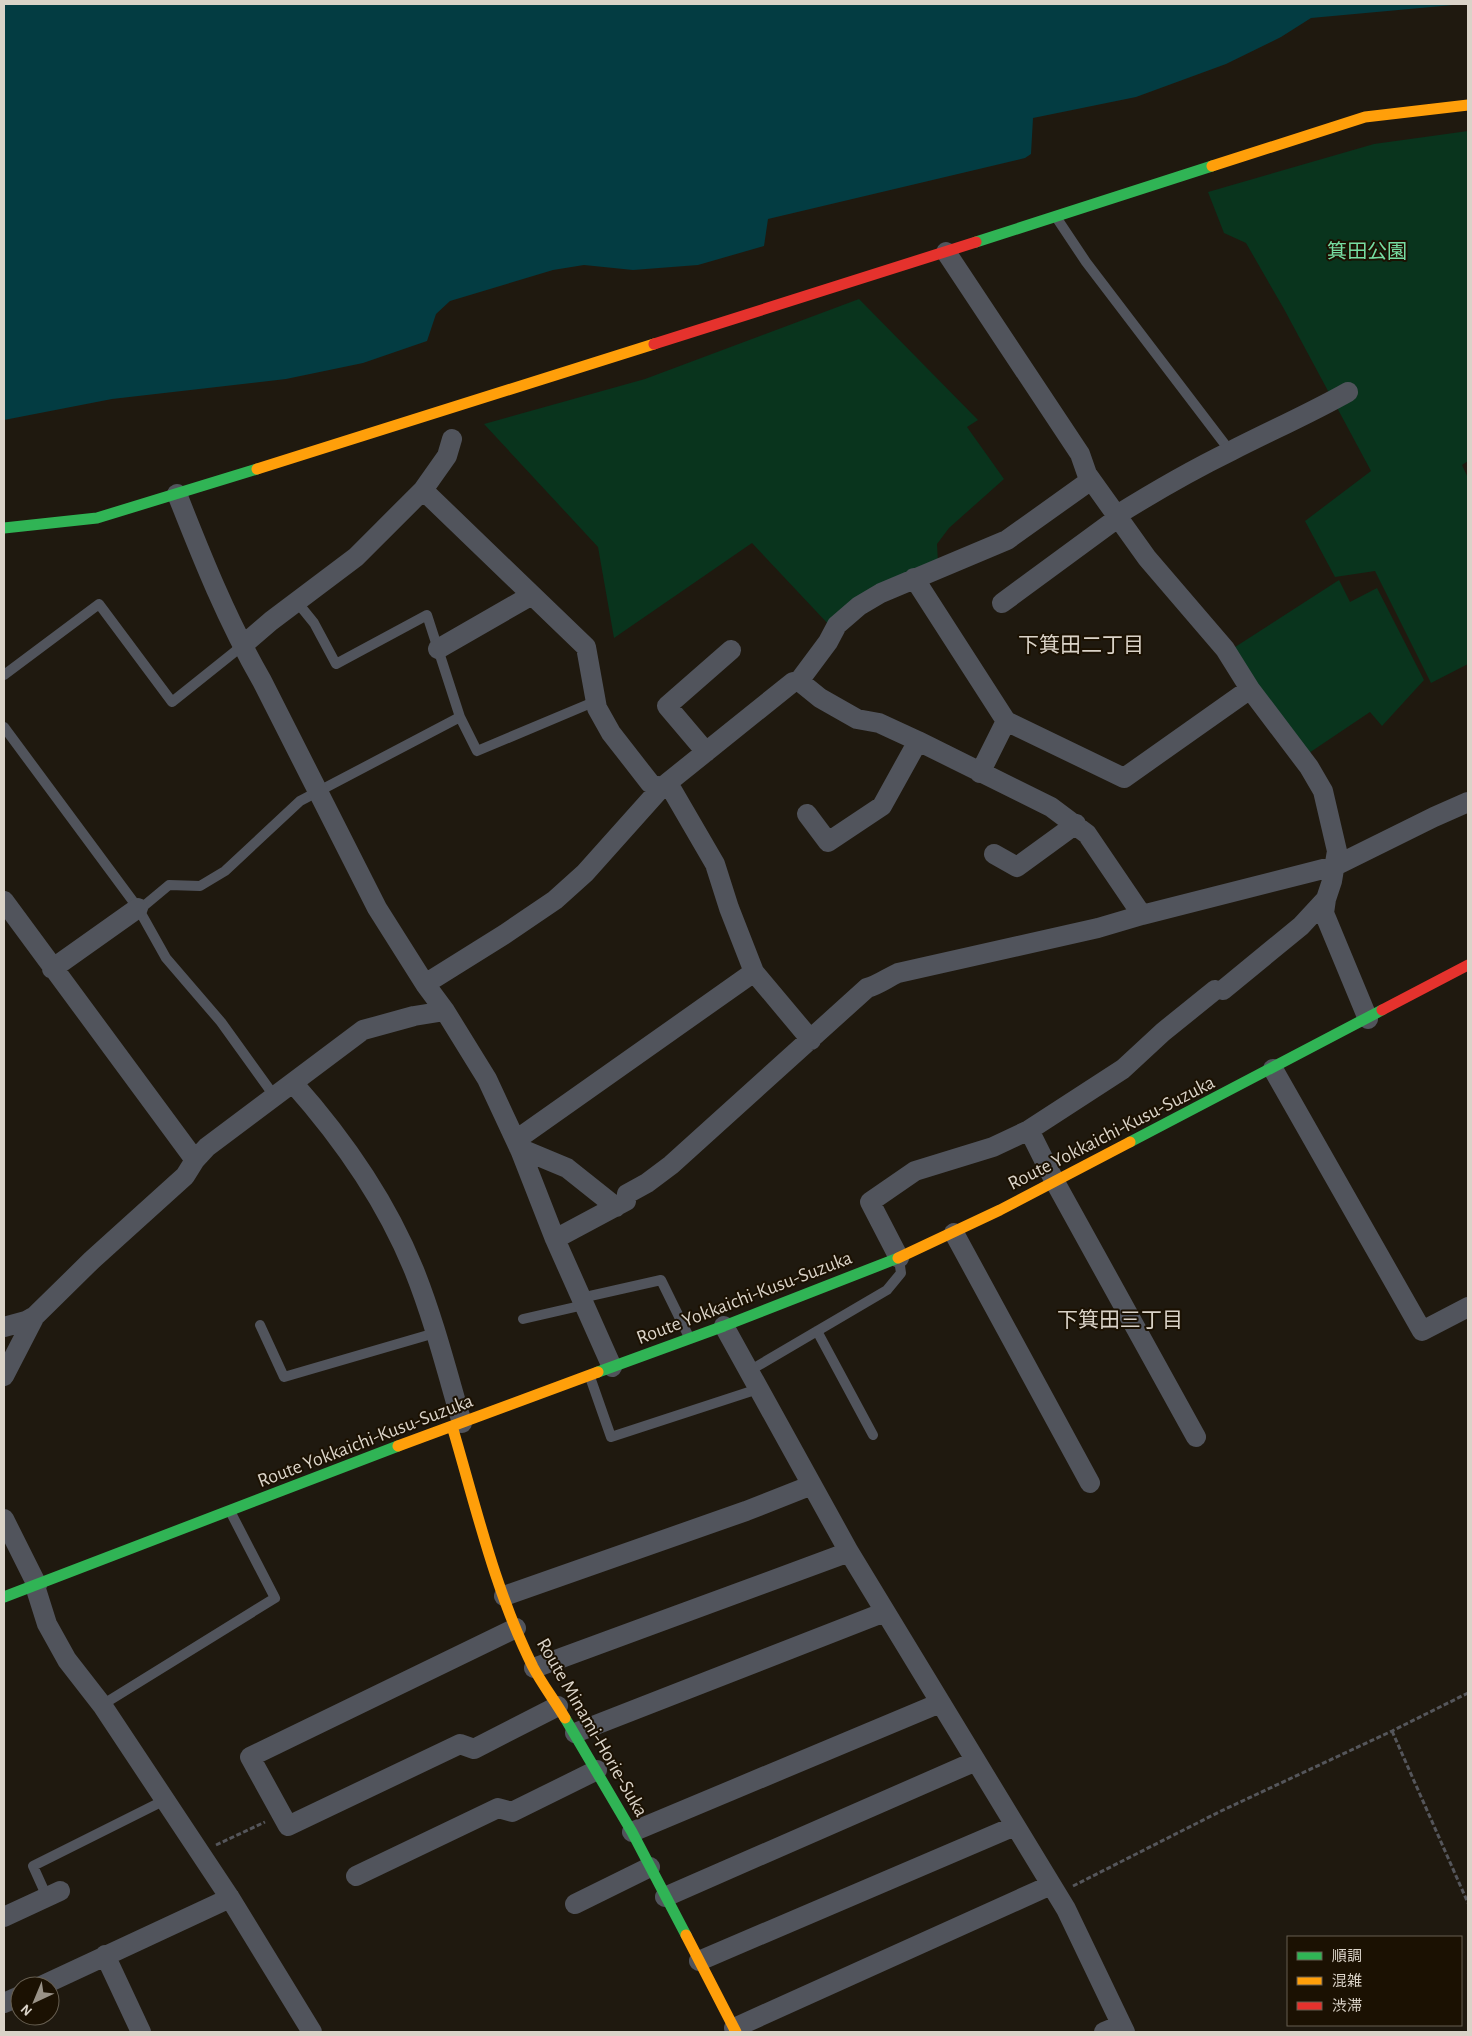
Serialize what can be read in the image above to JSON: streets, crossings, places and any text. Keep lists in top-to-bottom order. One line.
{"streets":{"main road":["Route Yokkaichi-Kusu-Suzuka","Route Minami-Horie-Suka"]},"crossings":[["Route Yokkaichi-Kusu-Suzuka","Route Minami-Horie-Suka"]],"districts":["下箕田二丁目","下箕田三丁目"],"parks":["箕田公園"],"legend":["順調","混雑","渋滞"],"north":"bottom left"}
